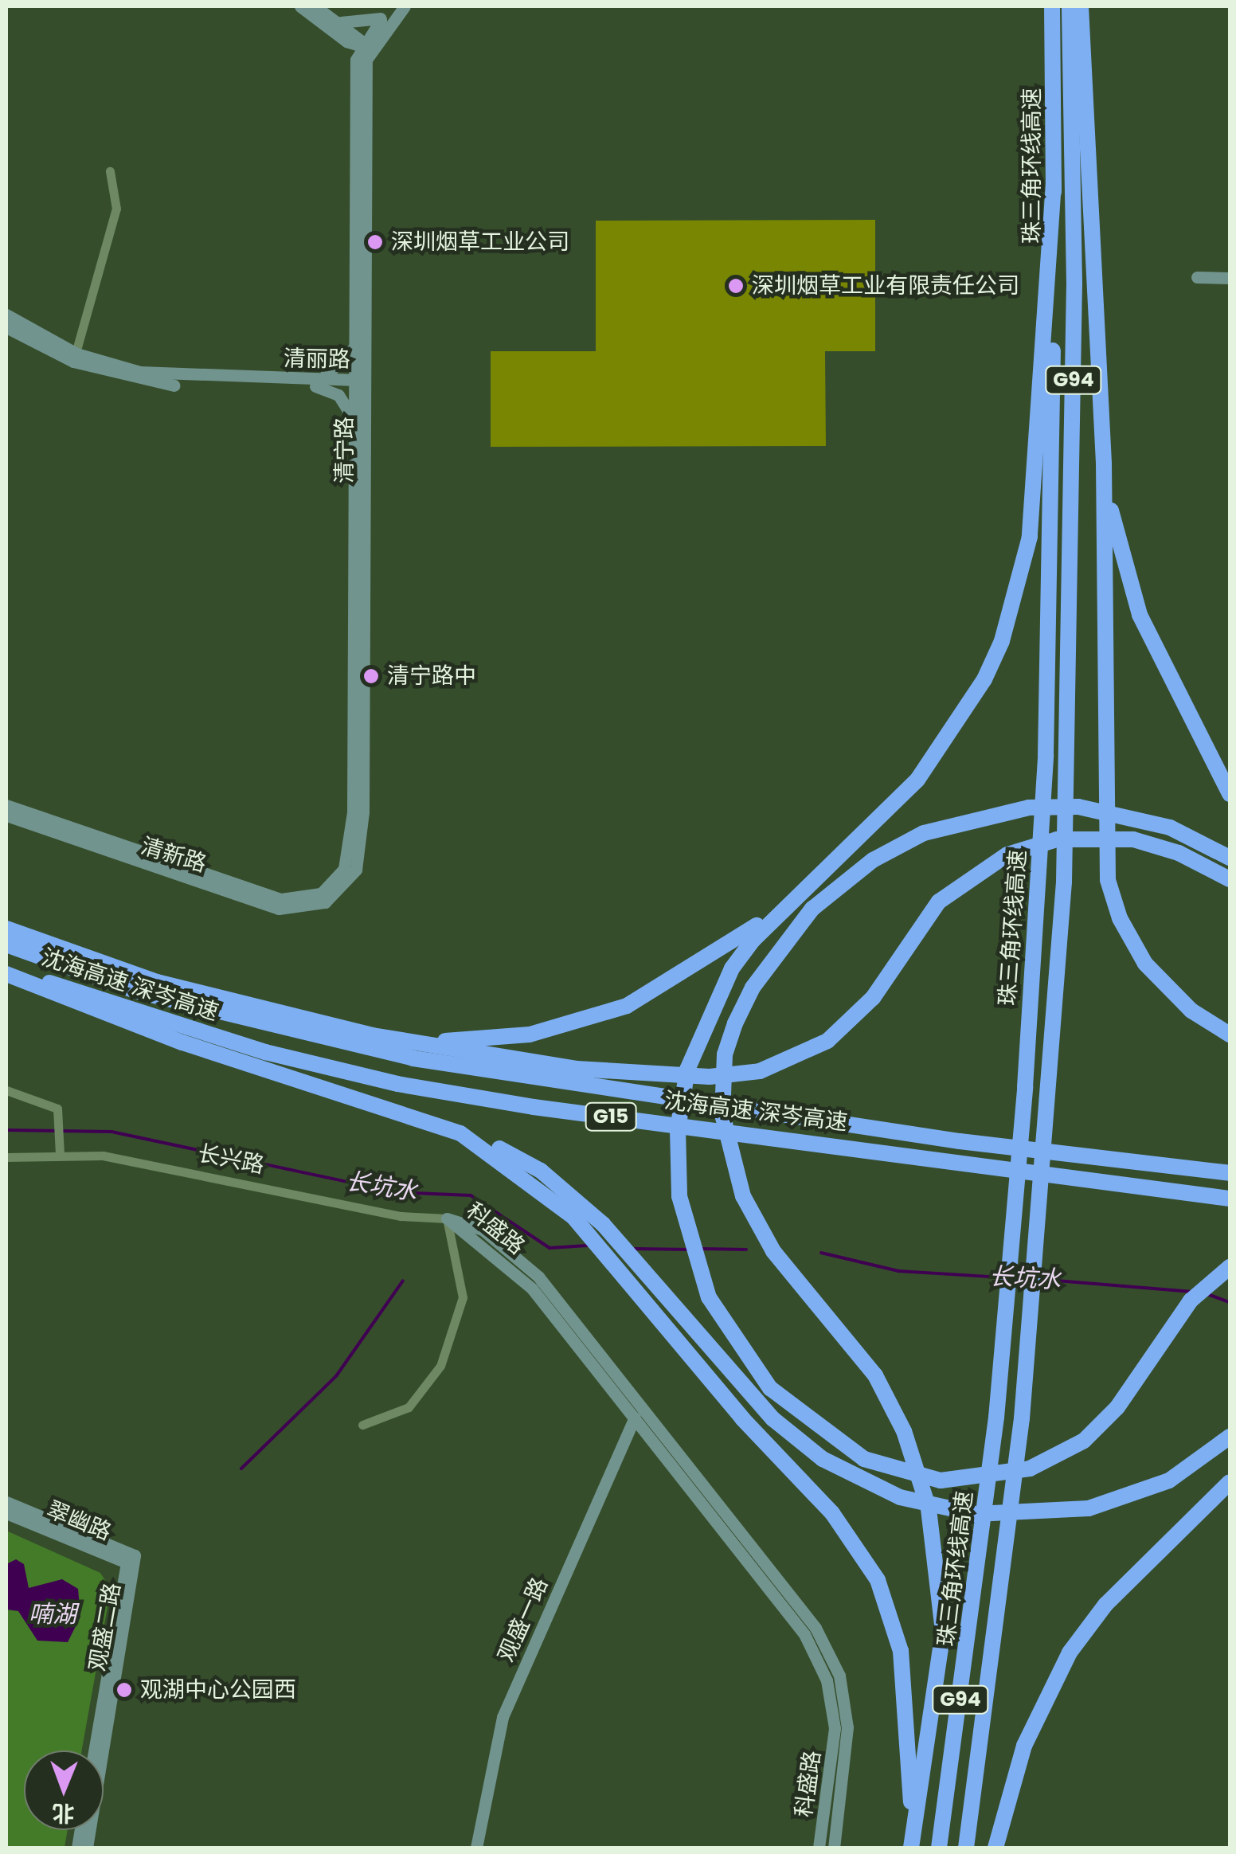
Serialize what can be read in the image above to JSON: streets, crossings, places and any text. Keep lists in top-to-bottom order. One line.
{"streets":{"highway":["珠三角环线高速","G94","沈海高速 深岑高速","G15"],"street":["清丽路","清宁路","清新路","长兴路","科盛路","翠幽路","观盛一路","观盛二路"]},"crossings":[["清丽路","清宁路"],["清宁路","清新路"],["长兴路","科盛路"],["科盛路","观盛一路"],["翠幽路","观盛二路"]],"water":["长坑水","喃湖"],"places":["深圳烟草工业公司","深圳烟草工业有限责任公司","清宁路中","观湖中心公园西"],"north":"bottom"}
